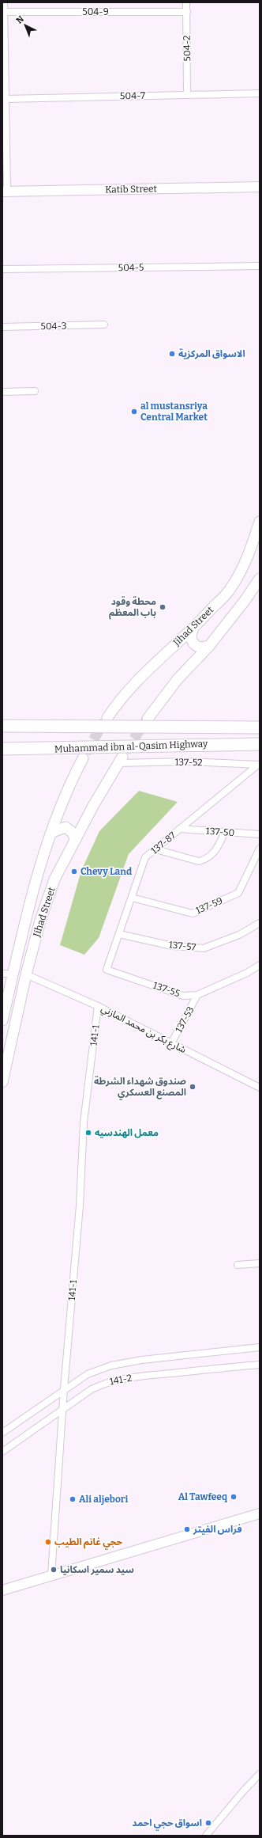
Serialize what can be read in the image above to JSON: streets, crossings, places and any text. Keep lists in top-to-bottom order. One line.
{"streets":{"highway":["Muhammad ibn al-Qasim Highway"],"main road":["Jihad Street"],"street":["504-9","504-2","504-7","Katib Street","504-5","504-3","137-52","137-50","137-87","137-59","137-57","137-55","137-53","شارع بكر بن محمد المازني","141-1","141-2"]},"crossings":[["504-9","504-2"],["504-2","504-7"],["Jihad Street","137-52"],["Jihad Street","شارع بكر بن محمد المازني"],["137-52","137-87"],["137-50","137-87"],["137-87","137-59"],["137-87","137-57"],["137-87","137-55"],["137-55","137-53"],["137-53","شارع بكر بن محمد المازني"],["شارع بكر بن محمد المازني","141-1"],["141-1","141-2"]],"places":["الاسواق المركزية","al mustansriya Central Market","محطة وقود باب المعظم","Chevy Land","صندوق شهداء الشرطة المصنع العسكري","معمل الهندسيه","Al Tawfeeq","Ali aljebori","فراس الفيتر","حجي غانم الطيب","سيد سمير اسكانيا","اسواق حجي احمد"],"north":"top left"}
